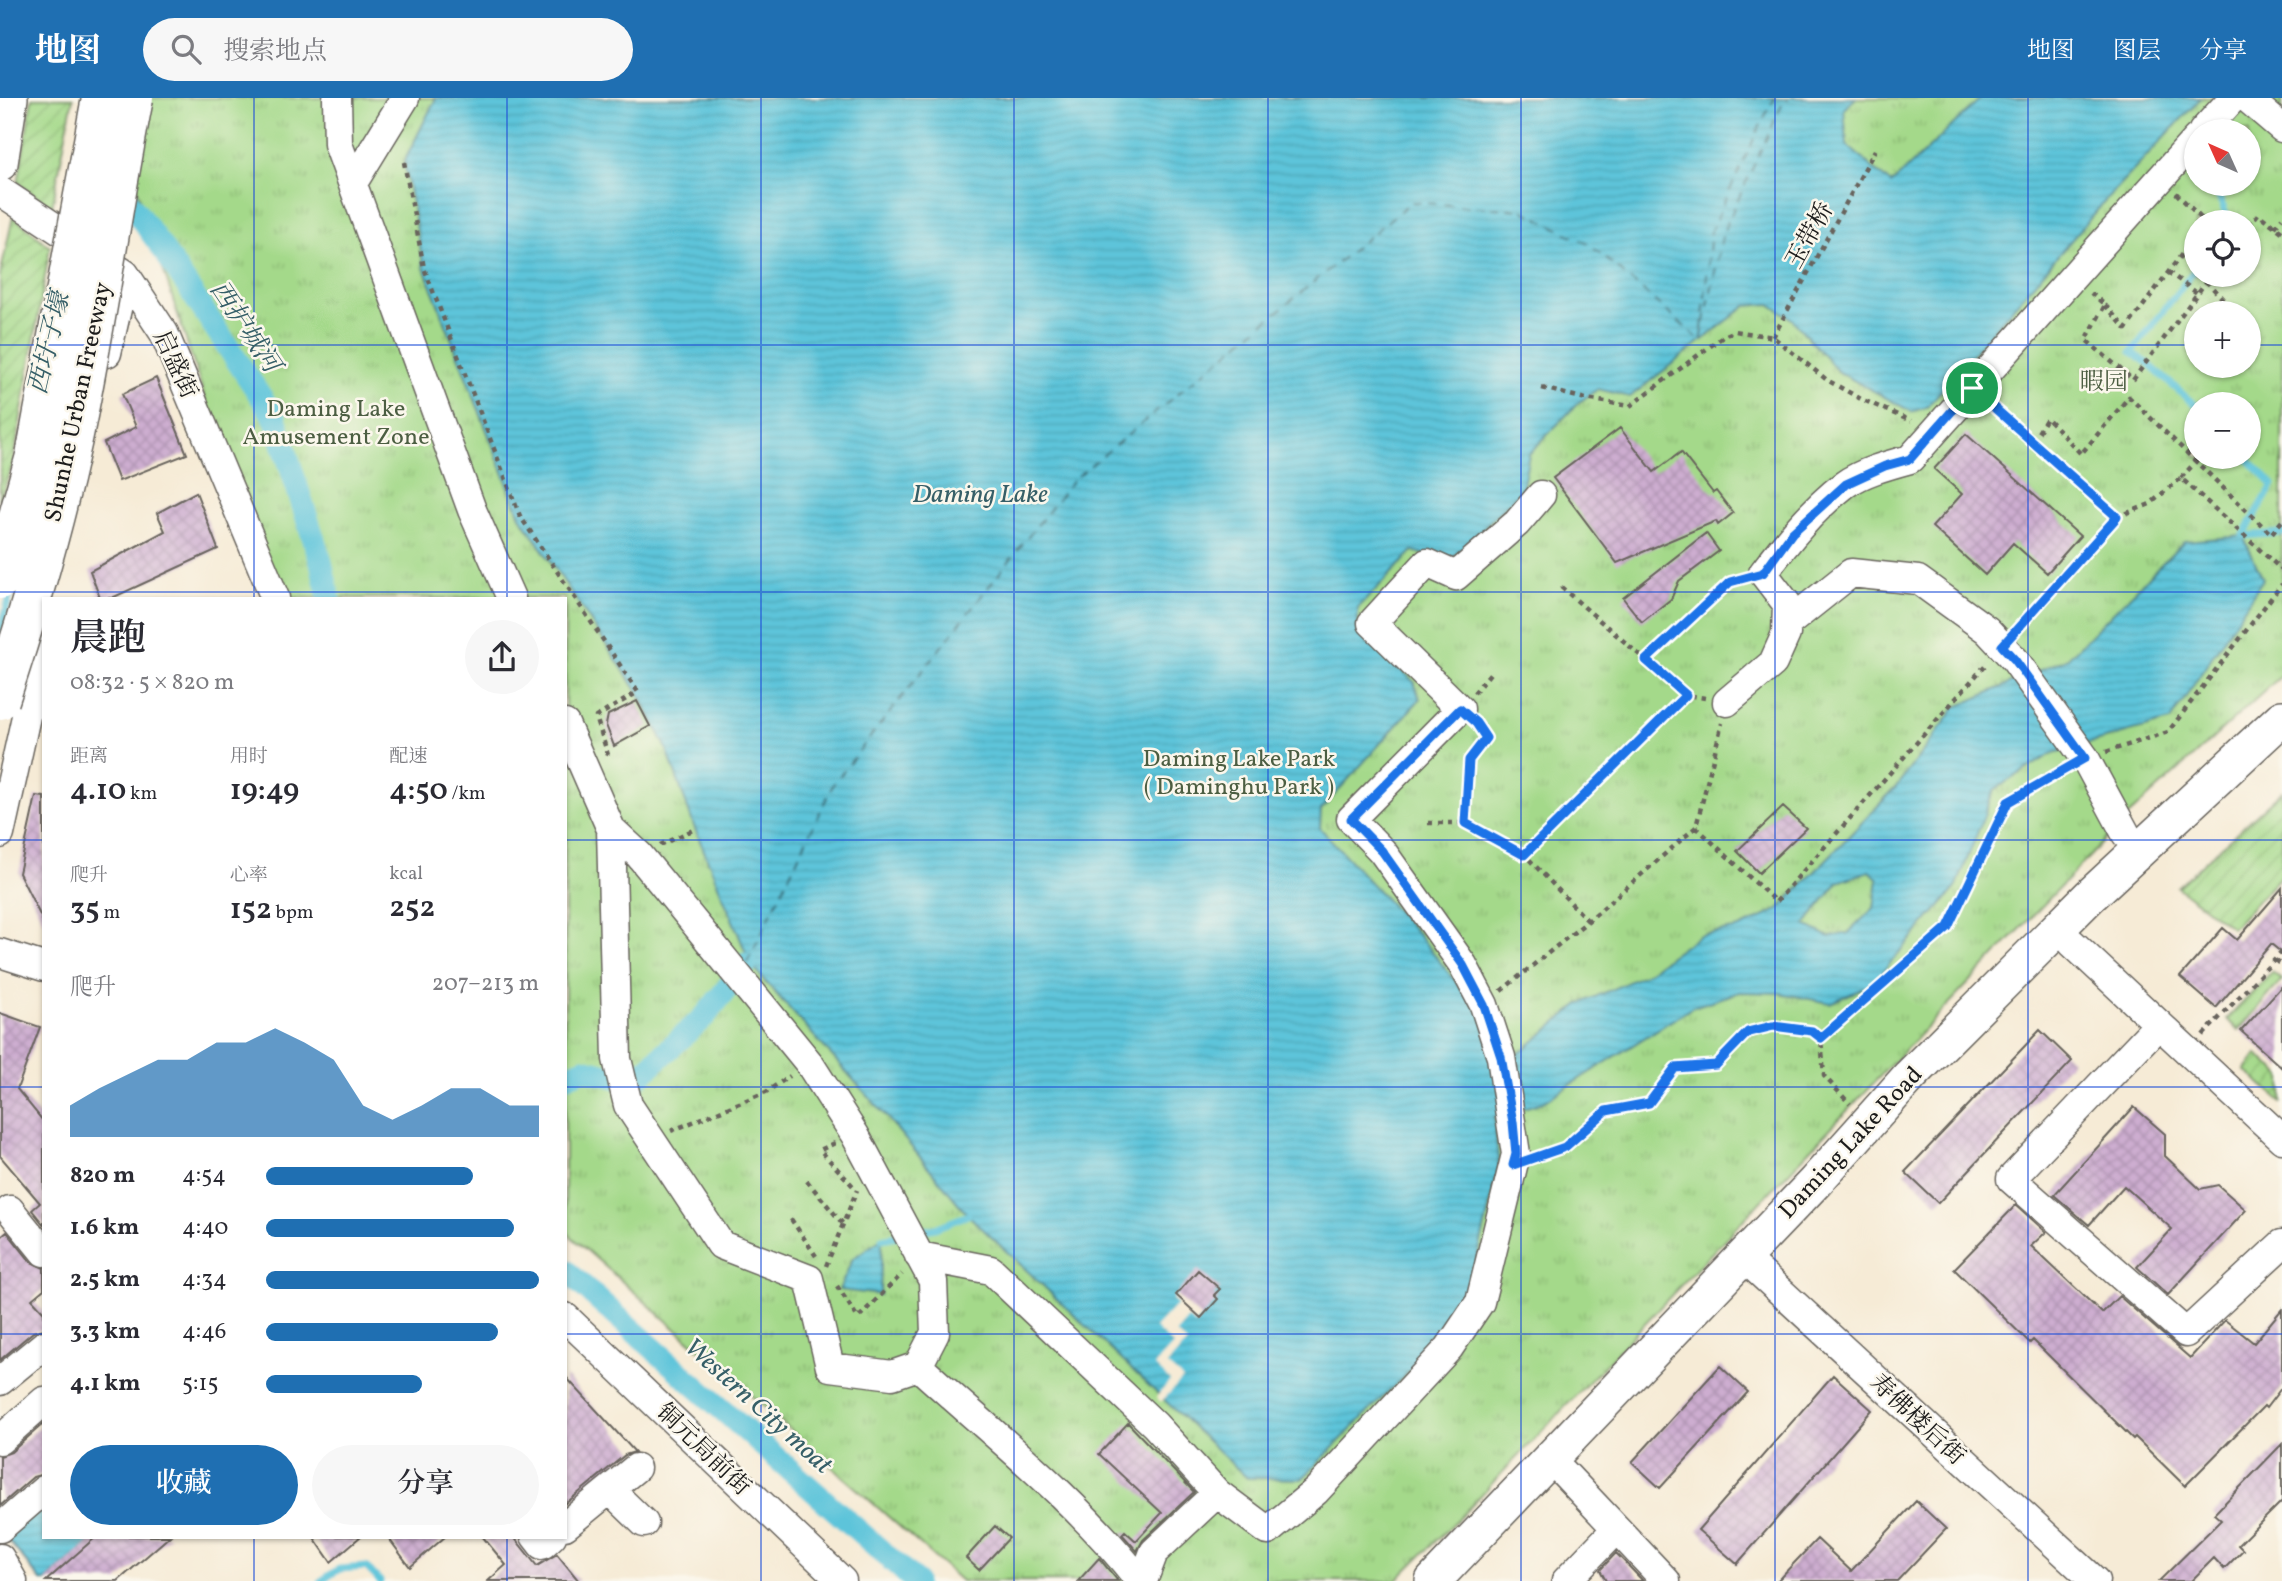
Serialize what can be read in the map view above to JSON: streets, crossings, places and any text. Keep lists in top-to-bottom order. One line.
{"streets":{"highway":["Shunhe Urban Freeway"],"main road":["Daming Lake Road"],"street":["启盛街","寿佛楼后街","铜元局前街"],"path":["玉带桥"]},"crossings":[["Daming Lake Road","寿佛楼后街"]],"water":["西护城河","西圩子壕","Daming Lake","Western City moat"],"parks":["暇园","Daming Lake Amusement Zone","Daming Lake Park ( Daminghu Park )"],"north":"top left","page":{"header":"地图","search":"搜索地点","nav":["地图","图层","分享"],"map_buttons":["+","−"],"heading":["晨跑","08:32 · 5 × 820 m"],"stats":[["距离","4.10 km"],["用时","19:49"],["配速","4:50 /km"],["爬升","35 m"],["心率","152 bpm"],["kcal","252"]],"chart":["爬升","207–213 m"],"list":[{"name":"820 m","note":"4:54"},{"name":"1.6 km","note":"4:40"},{"name":"2.5 km","note":"4:34"},{"name":"3.3 km","note":"4:46"},{"name":"4.1 km","note":"5:15"}],"buttons":["收藏","分享"]}}
